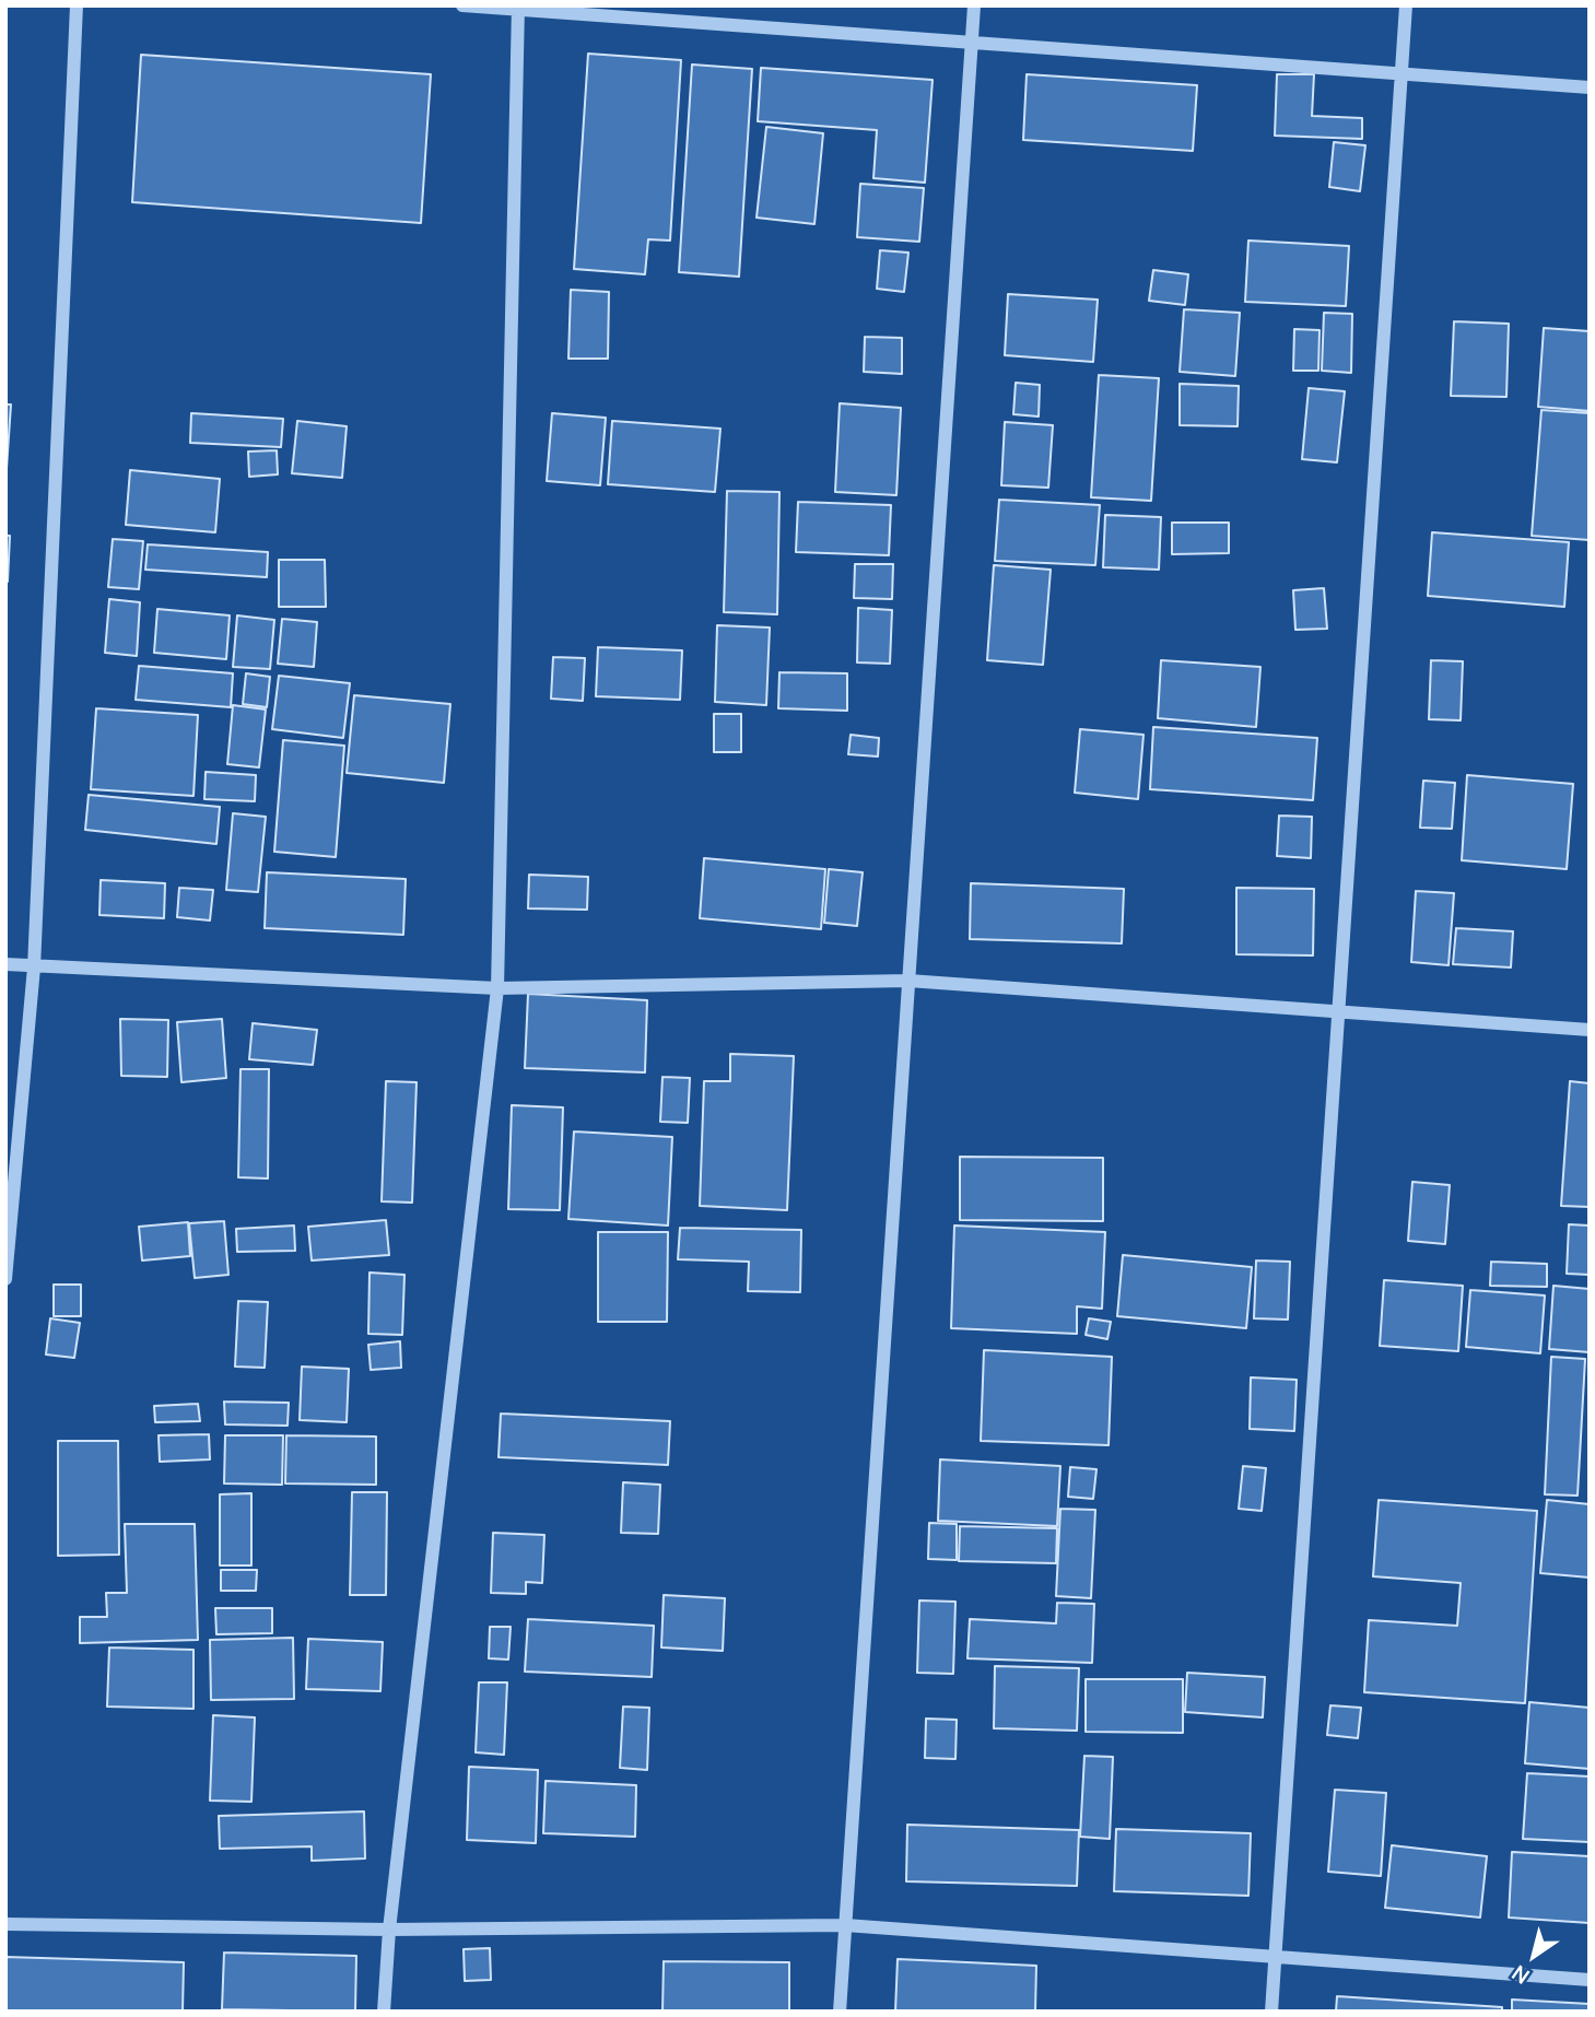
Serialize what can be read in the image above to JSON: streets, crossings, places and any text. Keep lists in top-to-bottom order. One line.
{"north":"bottom left"}
